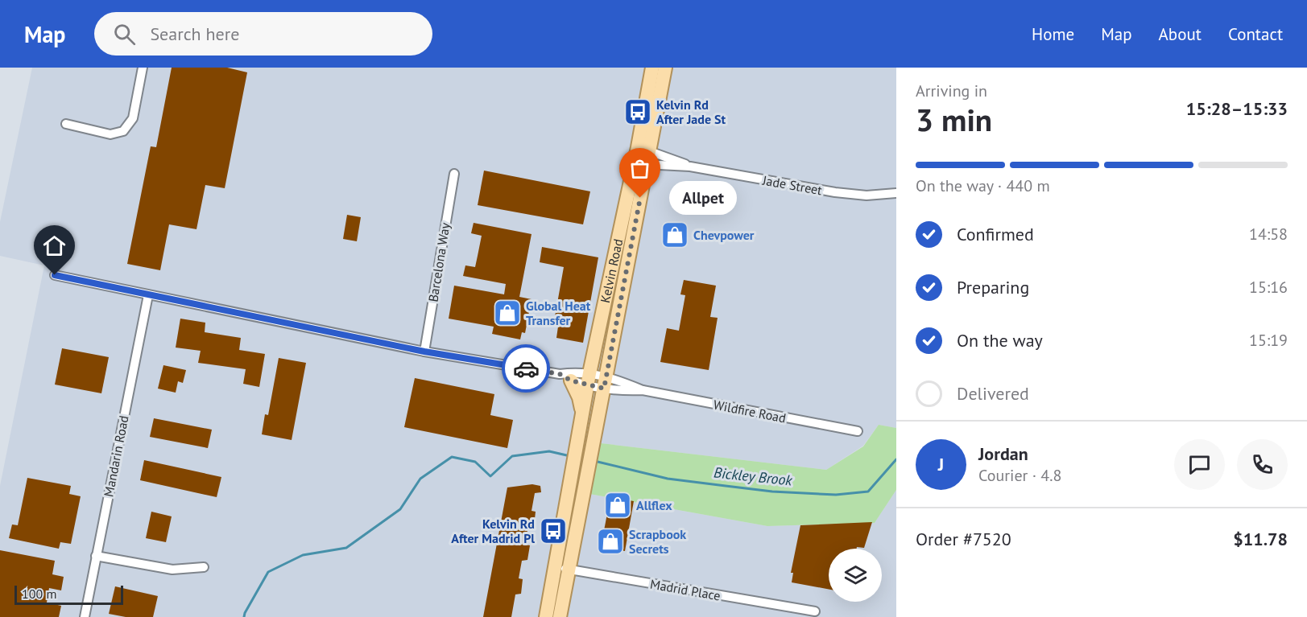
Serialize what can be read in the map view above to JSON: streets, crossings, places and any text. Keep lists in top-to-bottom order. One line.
{"streets":{"main road":["Kelvin Road"],"street":["Jade Street","Barcelona Way","Wildfire Road","Mandarin Road","Madrid Place"]},"crossings":[["Jade Street","Kelvin Road"],["Barcelona Way","Wildfire Road"],["Kelvin Road","Wildfire Road"],["Kelvin Road","Madrid Place"],["Wildfire Road","Mandarin Road"]],"water":["Bickley Brook"],"places":{"bus stop":["Kelvin Rd After Jade St","Kelvin Rd After Madrid Pl"],"other":["Allpet"],"shop":["Chevpower","Global Heat Transfer","Allflex","Scrapbook Secrets"]},"scale_bar":"100 m","page":{"header":"Map","search":"Search here","nav":["Home","Map","About","Contact"],"heading":["3 min","Arriving in","15:28–15:33"],"panel":["Jordan","Courier · 4.8","Order #7520","$11.78"],"bar":"On the way · 440 m","bubble":"Allpet","list":[["Confirmed","14:58"],["Preparing","15:16"],["On the way","15:19"],"Delivered"],"round":"J","scale":"100 m"}}
